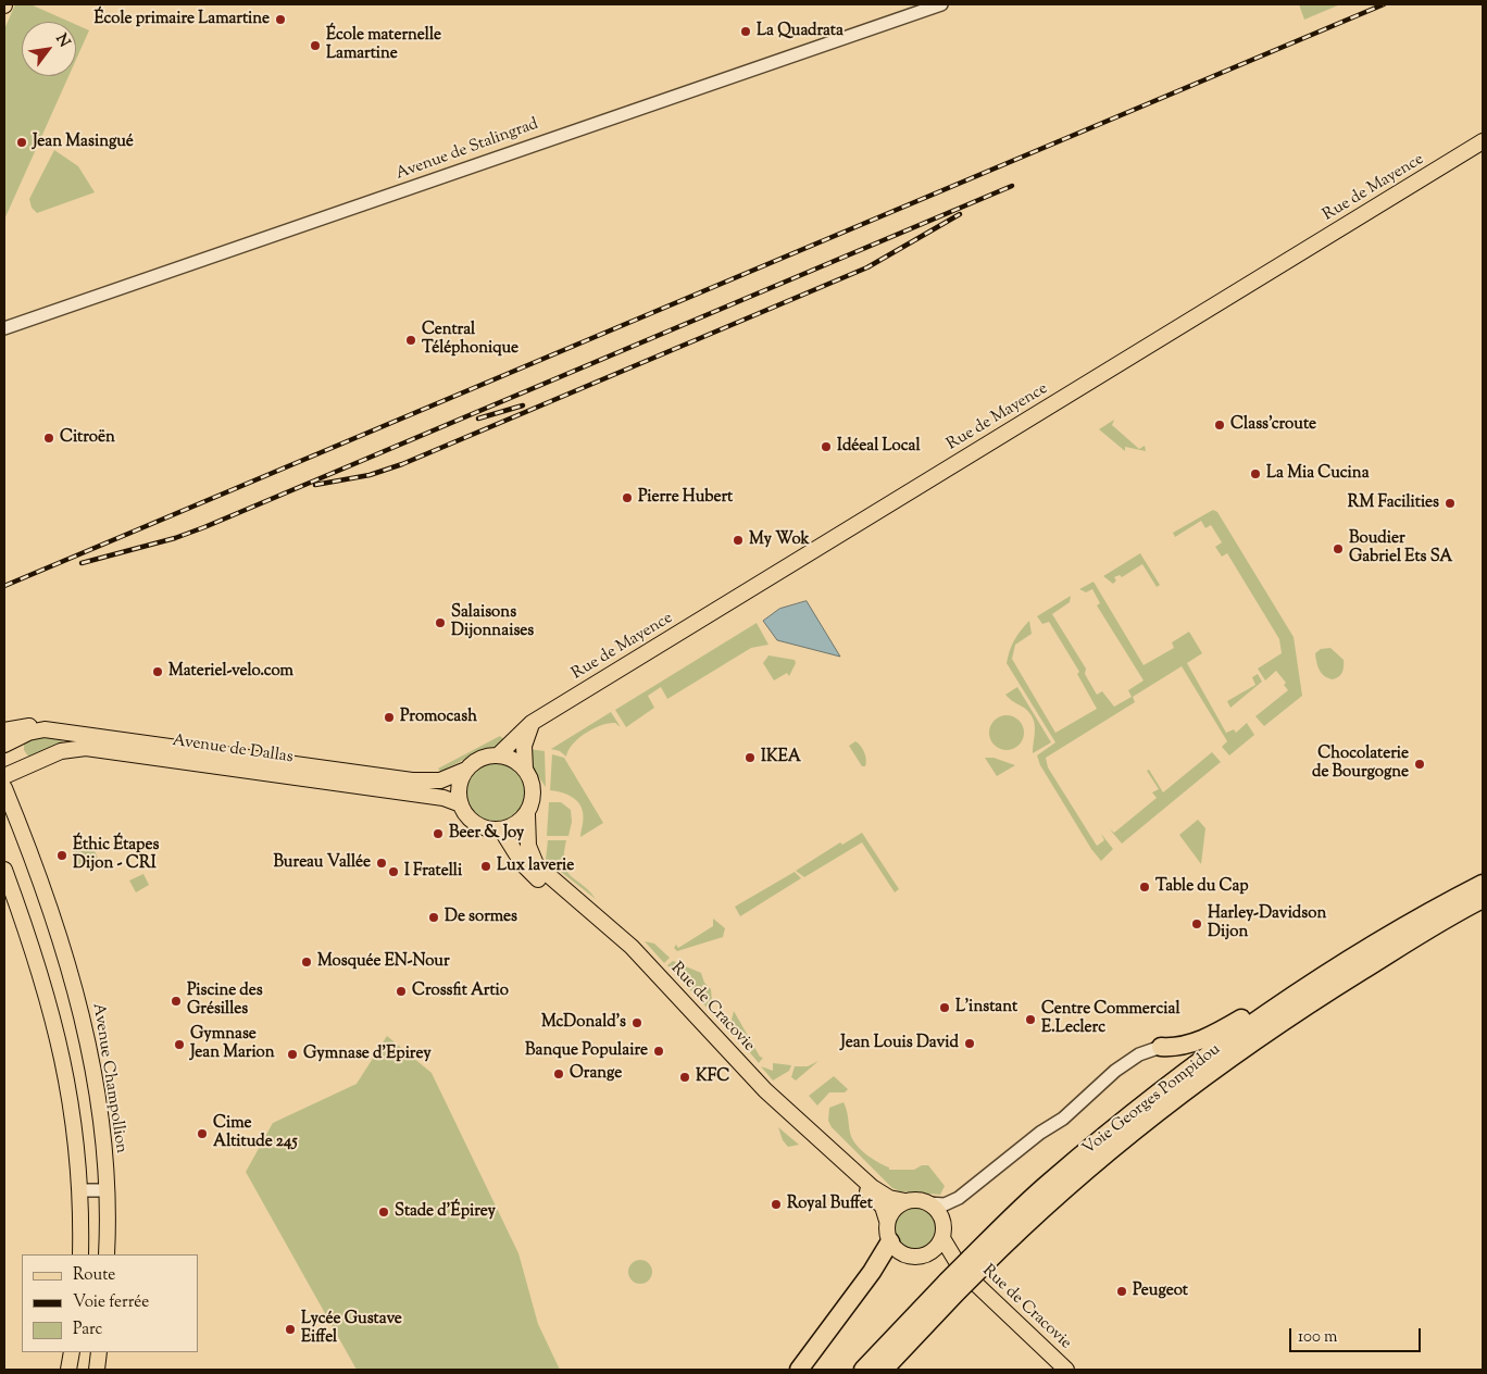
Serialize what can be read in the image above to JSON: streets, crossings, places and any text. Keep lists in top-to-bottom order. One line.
{"streets":{"highway":["Voie Georges Pompidou"],"main road":["Rue de Mayence","Avenue de Dallas","Rue de Cracovie","Avenue Champollion"],"street":["Avenue de Stalingrad"]},"crossings":[["Rue de Mayence","Avenue de Dallas"],["Rue de Mayence","Rue de Cracovie"],["Avenue de Dallas","Rue de Cracovie"],["Rue de Cracovie","Voie Georges Pompidou"]],"places":["École primaire Lamartine","La Quadrata","École maternelle Lamartine","Jean Masingué","Central Téléphonique","Class'croute","Citroën","Idéeal Local","La Mia Cucina","Pierre Hubert","RM Facilities","My Wok","Boudier Gabriel Ets SA","Salaisons Dijonnaises","Materiel-velo.com","Promocash","IKEA","Chocolaterie de Bourgogne","Beer & Joy","Éthic Étapes Dijon - CRI","Bureau Vallée","Lux laverie","I Fratelli","Table du Cap","De sormes","Harley-Davidson Dijon","Mosquée EN-Nour","Crossfit Artio","Piscine des Grésilles","L'instant","Centre Commercial E.Leclerc","McDonald's","Jean Louis David","Gymnase Jean Marion","Banque Populaire","Gymnase d'Epirey","Orange","KFC","Cime Altitude 245","Royal Buffet","Stade d'Épirey","Peugeot","Lycée Gustave Eiffel"],"legend":["Route","Voie ferrée","Parc"],"scale_bar":"100 m","north":"top right"}
